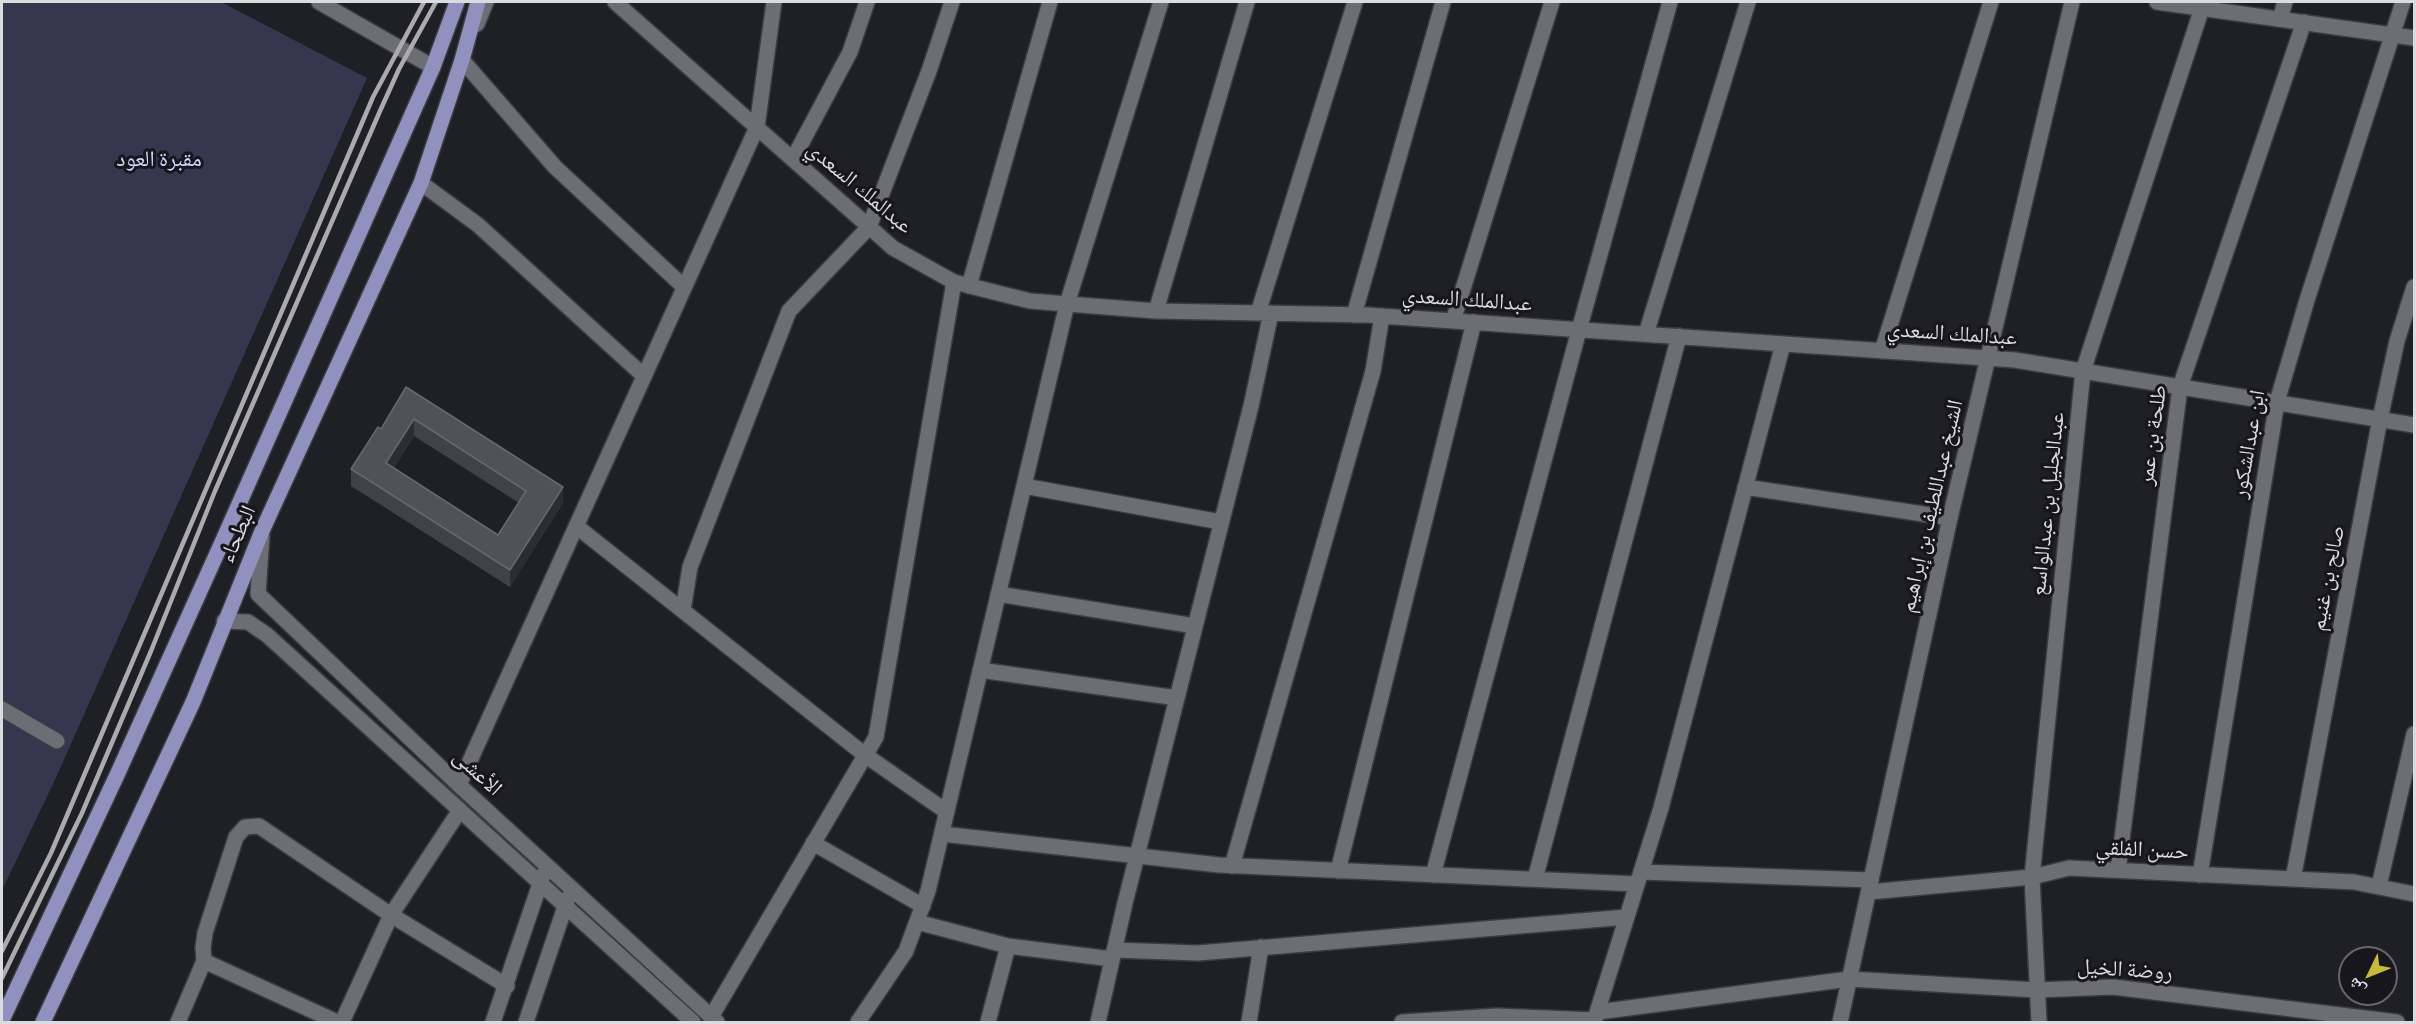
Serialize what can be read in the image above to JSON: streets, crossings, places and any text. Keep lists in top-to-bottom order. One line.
{"streets":{"main road":["البطحاء"],"street":["عبدالملك السعدي","طلحة بن عمر","ابن عبدالشكور","عبدالجليل بن عبدالواسع","الشيخ عبداللطيف بن إبراهيم","صالح بن غنيم","الأعشى","حسن الفلقي","روضة الخيل"]},"crossings":[["عبدالملك السعدي","طلحة بن عمر"],["عبدالملك السعدي","ابن عبدالشكور"],["عبدالملك السعدي","عبدالجليل بن عبدالواسع"],["عبدالملك السعدي","الشيخ عبداللطيف بن إبراهيم"],["عبدالملك السعدي","صالح بن غنيم"],["طلحة بن عمر","حسن الفلقي"],["ابن عبدالشكور","حسن الفلقي"],["عبدالجليل بن عبدالواسع","حسن الفلقي"],["عبدالجليل بن عبدالواسع","روضة الخيل"],["الشيخ عبداللطيف بن إبراهيم","حسن الفلقي"],["الشيخ عبداللطيف بن إبراهيم","روضة الخيل"],["البطحاء","الأعشى"],["صالح بن غنيم","حسن الفلقي"]],"parks":["مقبرة العود"],"north":"bottom left"}
